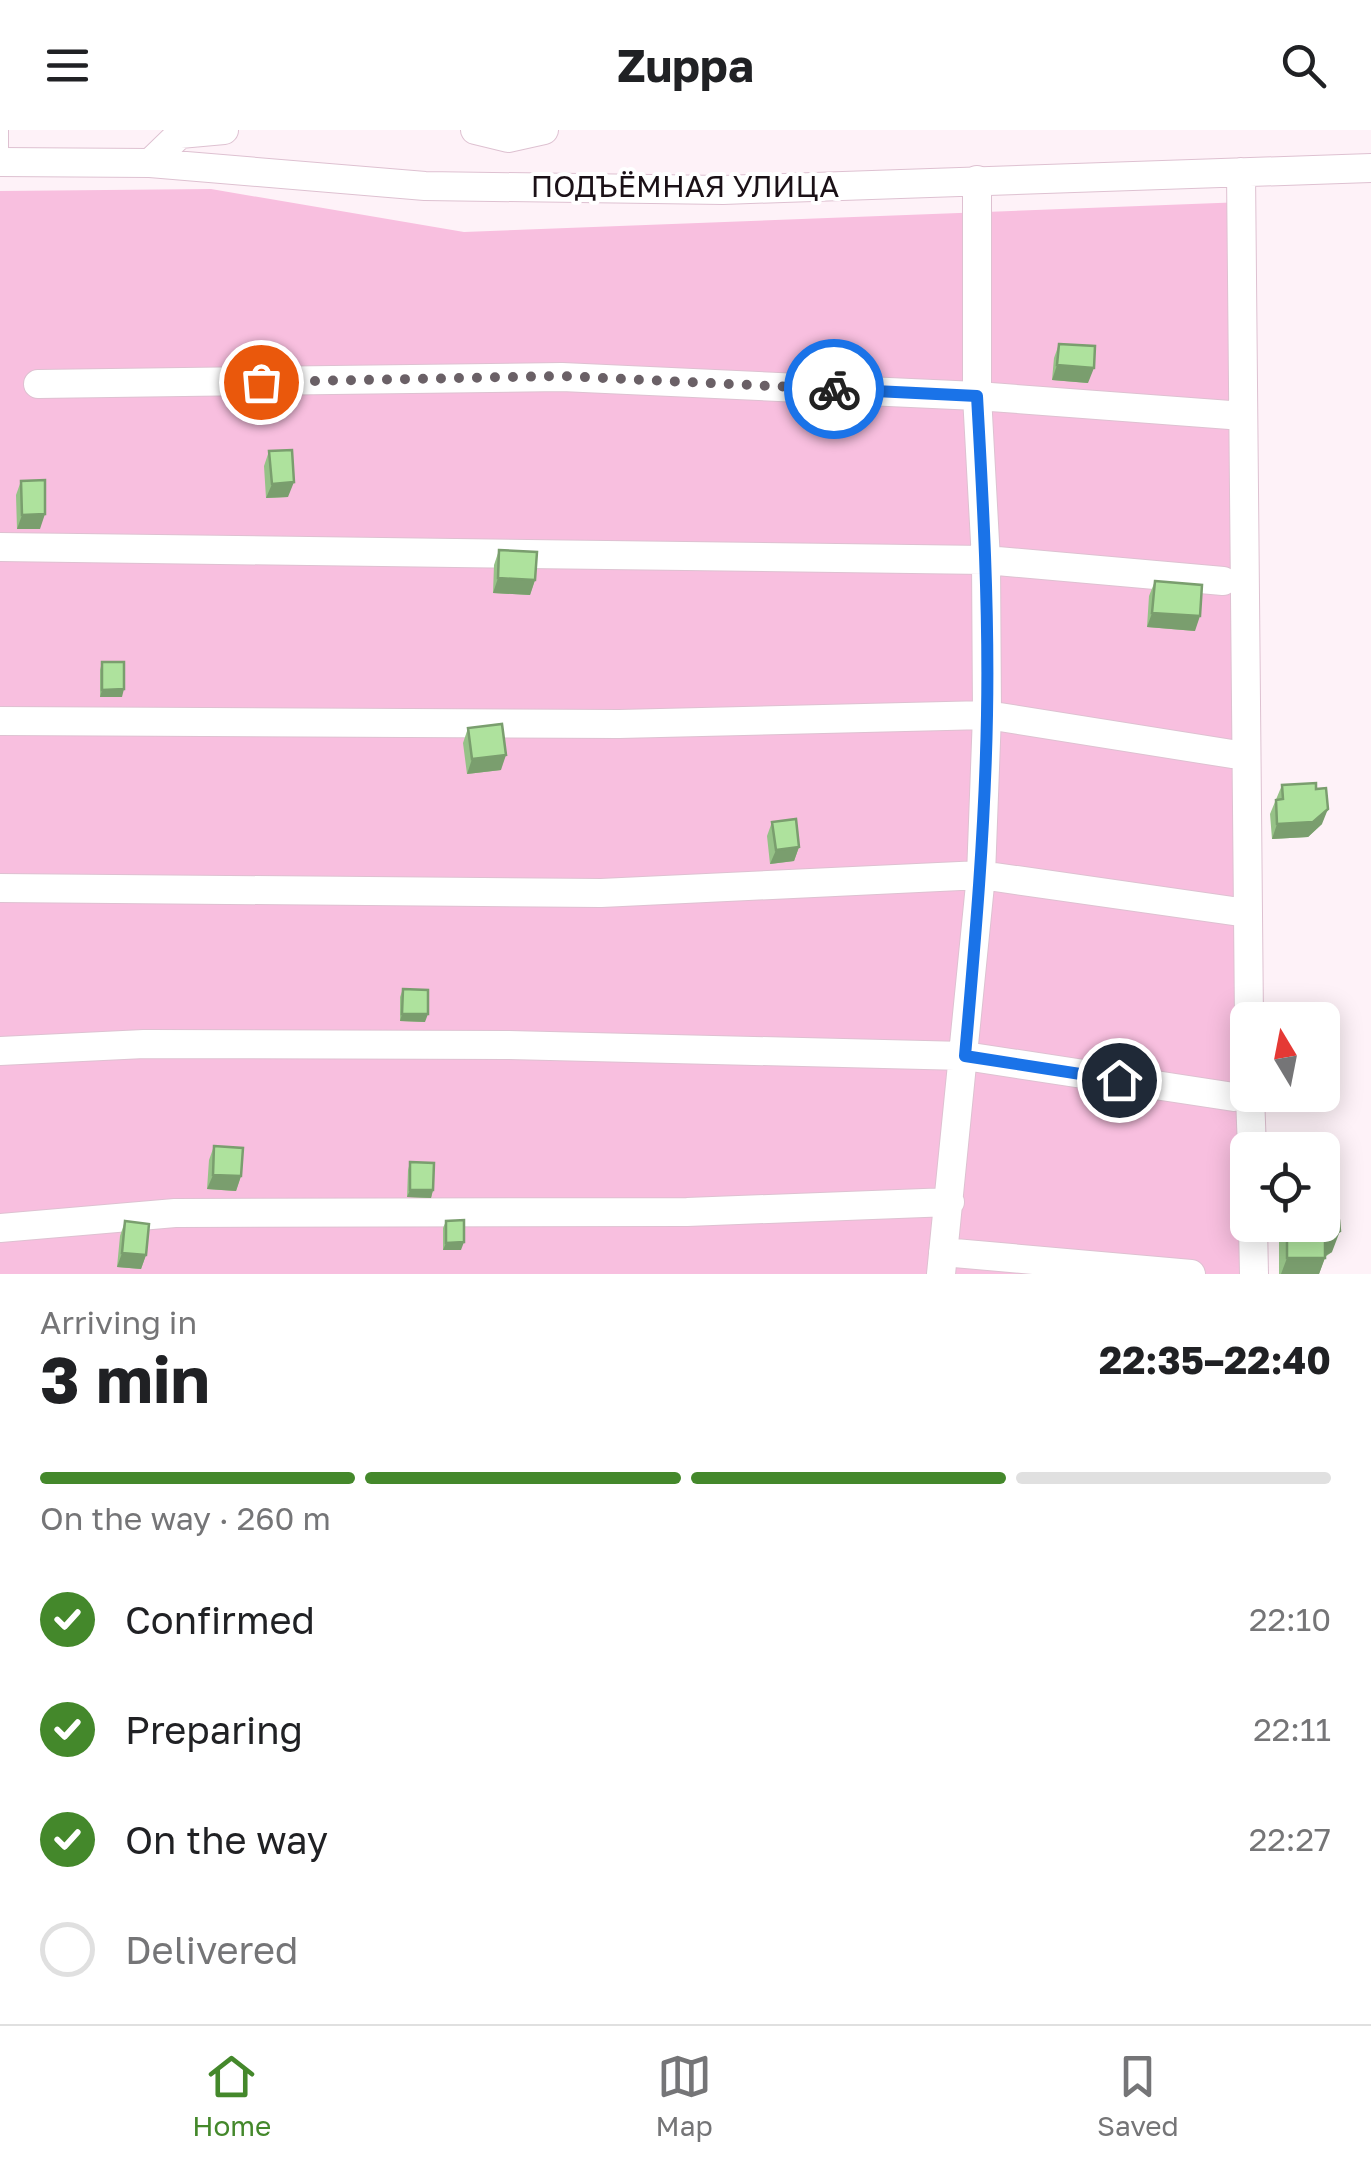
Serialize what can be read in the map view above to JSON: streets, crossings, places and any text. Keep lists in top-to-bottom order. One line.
{"streets":{"street":["ПОДЪЁМНАЯ УЛИЦА"]},"north":"top","page":{"header":"Zuppa","heading":["3 min","Arriving in","22:35–22:40"],"bar":"On the way · 260 m","list":[["Confirmed","22:10"],["Preparing","22:11"],["On the way","22:27"],"Delivered"],"tabs":["Home","Map","Saved"]}}
